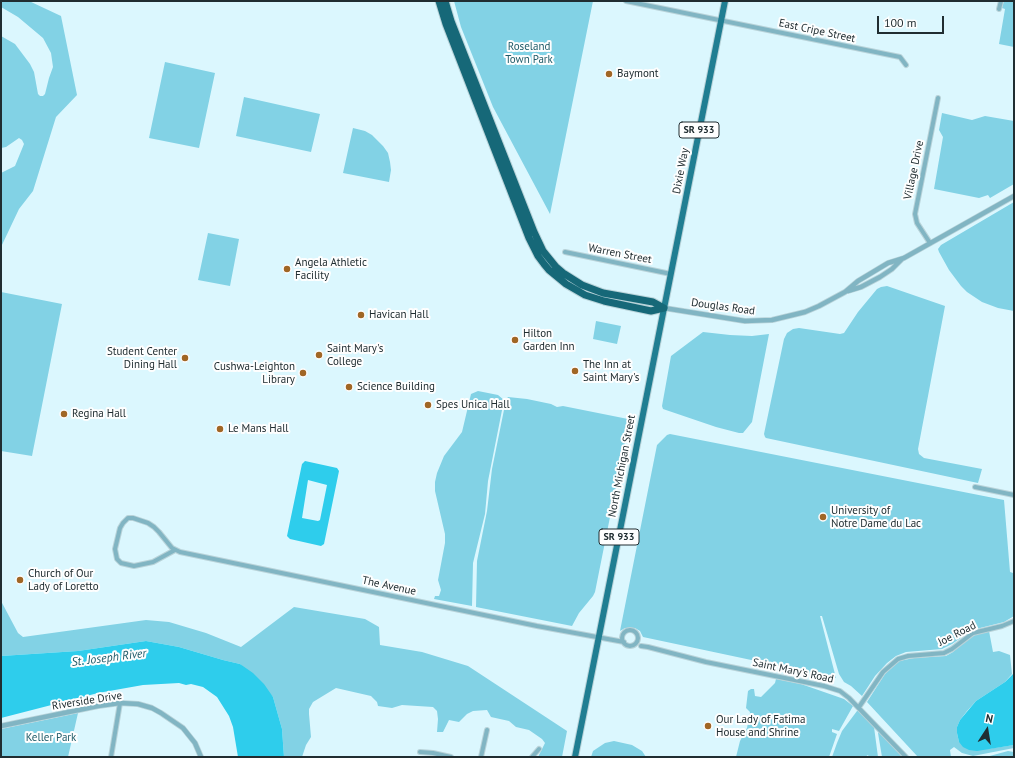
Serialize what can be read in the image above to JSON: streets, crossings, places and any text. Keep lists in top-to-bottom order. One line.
{"streets":{"main road":["SR 933","Dixie Way","North Michigan Street"],"street":["East Cripe Street","Village Drive","Warren Street","Douglas Road","The Avenue","Joe Road","Saint Mary's Road","Riverside Drive"]},"crossings":[["East Cripe Street","Dixie Way"],["Village Drive","Douglas Road"],["Dixie Way","Warren Street"],["Dixie Way","North Michigan Street"],["Warren Street","North Michigan Street"],["Douglas Road","North Michigan Street"],["North Michigan Street","The Avenue"],["North Michigan Street","Saint Mary's Road"],["The Avenue","Saint Mary's Road"],["Joe Road","Saint Mary's Road"]],"water":["St. Joseph River"],"parks":["Roseland Town Park","Keller Park"],"places":["Baymont","Angela Athletic Facility","Havican Hall","Hilton Garden Inn","Saint Mary's College","Student Center Dining Hall","The Inn at Saint Mary's","Cushwa-Leighton Library","Science Building","Spes Unica Hall","Regina Hall","Le Mans Hall","University of Notre Dame du Lac","Church of Our Lady of Loretto","Our Lady of Fatima House and Shrine"],"scale_bar":"100 m","north":"top"}
